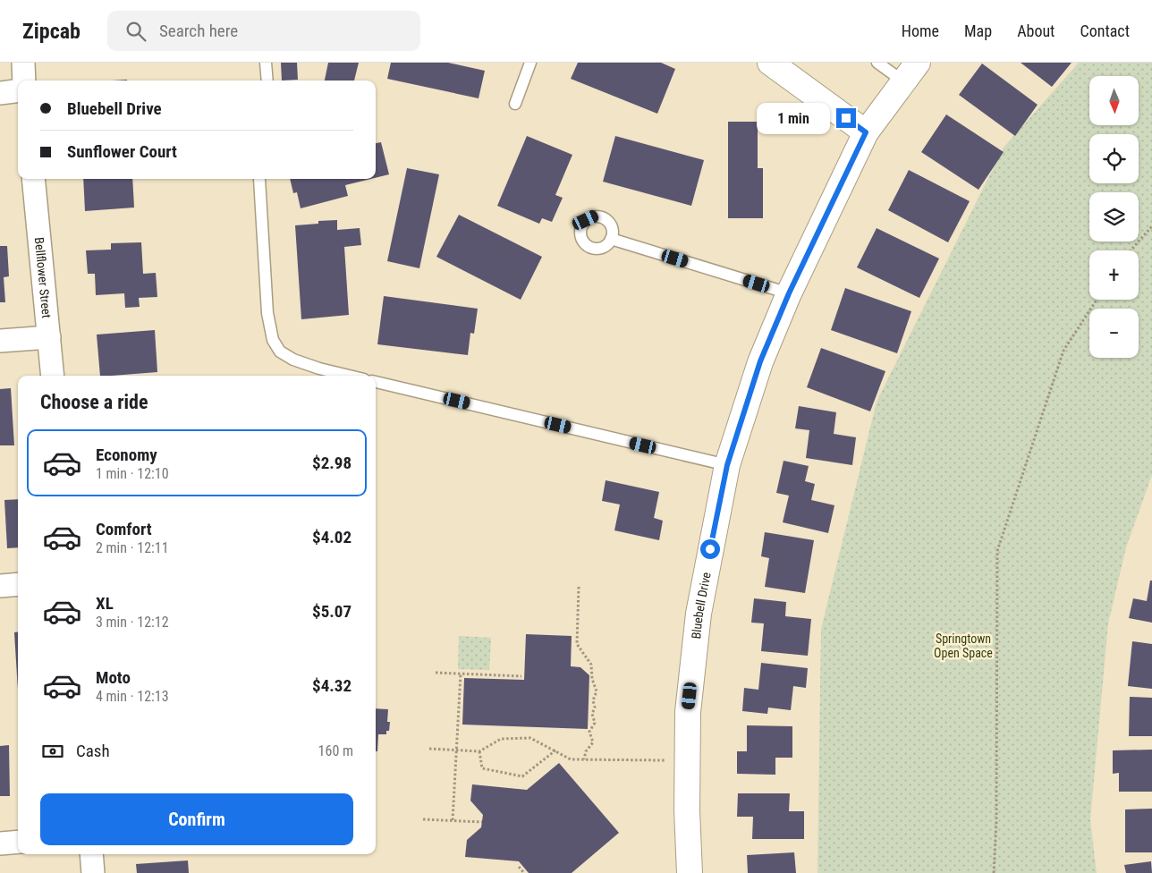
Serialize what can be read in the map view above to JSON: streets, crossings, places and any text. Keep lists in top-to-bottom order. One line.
{"streets":{"street":["Bellflower Street","Bluebell Drive"]},"parks":["Springtown Open Space"],"north":"bottom","page":{"header":"Zipcab","search":"Search here","nav":["Home","Map","About","Contact"],"map_buttons":["+","−"],"banner":["Bluebell Drive","Sunflower Court"],"bubble":"1 min","heading":"Choose a ride","list":[{"name":"Economy","note":"1 min · 12:10","value":"$2.98"},{"name":"Comfort","note":"2 min · 12:11","value":"$4.02"},{"name":"XL","note":"3 min · 12:12","value":"$5.07"},{"name":"Moto","note":"4 min · 12:13","value":"$4.32"}],"pay":["Cash","160 m"],"buttons":"Confirm"}}
